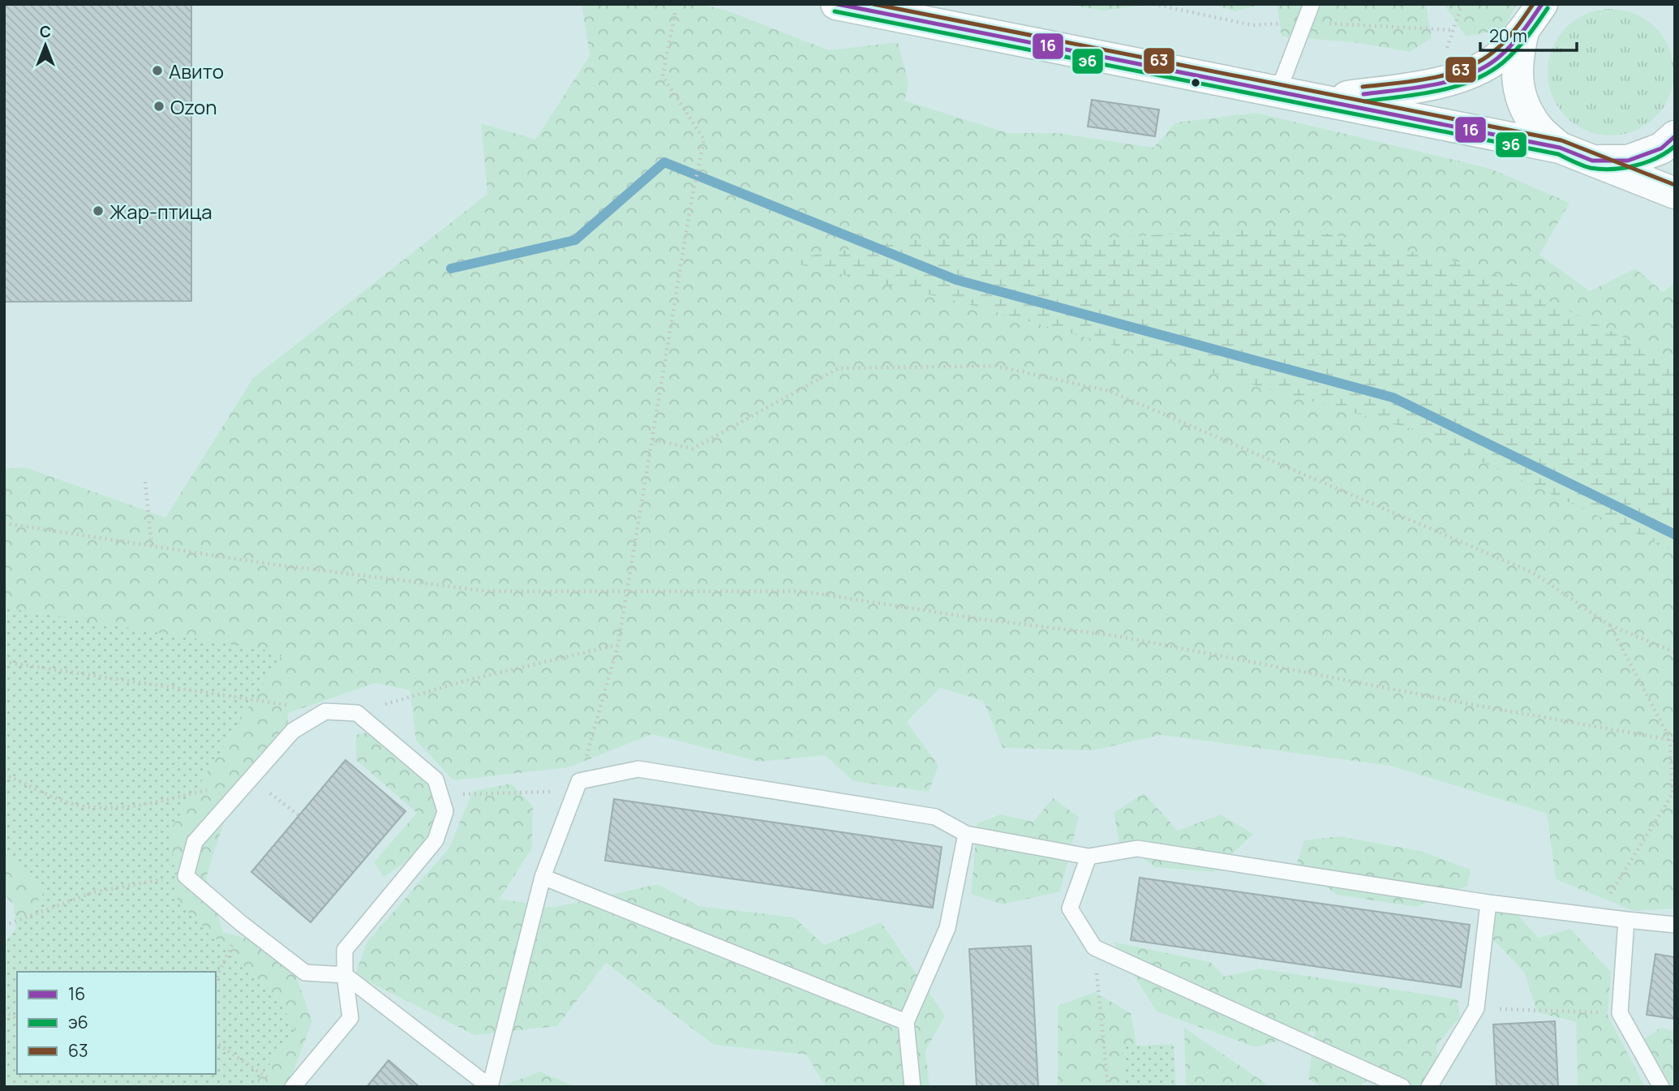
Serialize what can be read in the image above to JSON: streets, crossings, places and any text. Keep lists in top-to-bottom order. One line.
{"places":["Авито","Ozon","Жар-птица"],"lines":["transit line 16","transit line 63","transit line э6"],"legend":["16","э6","63"],"scale_bar":"20 m","north":"top"}
